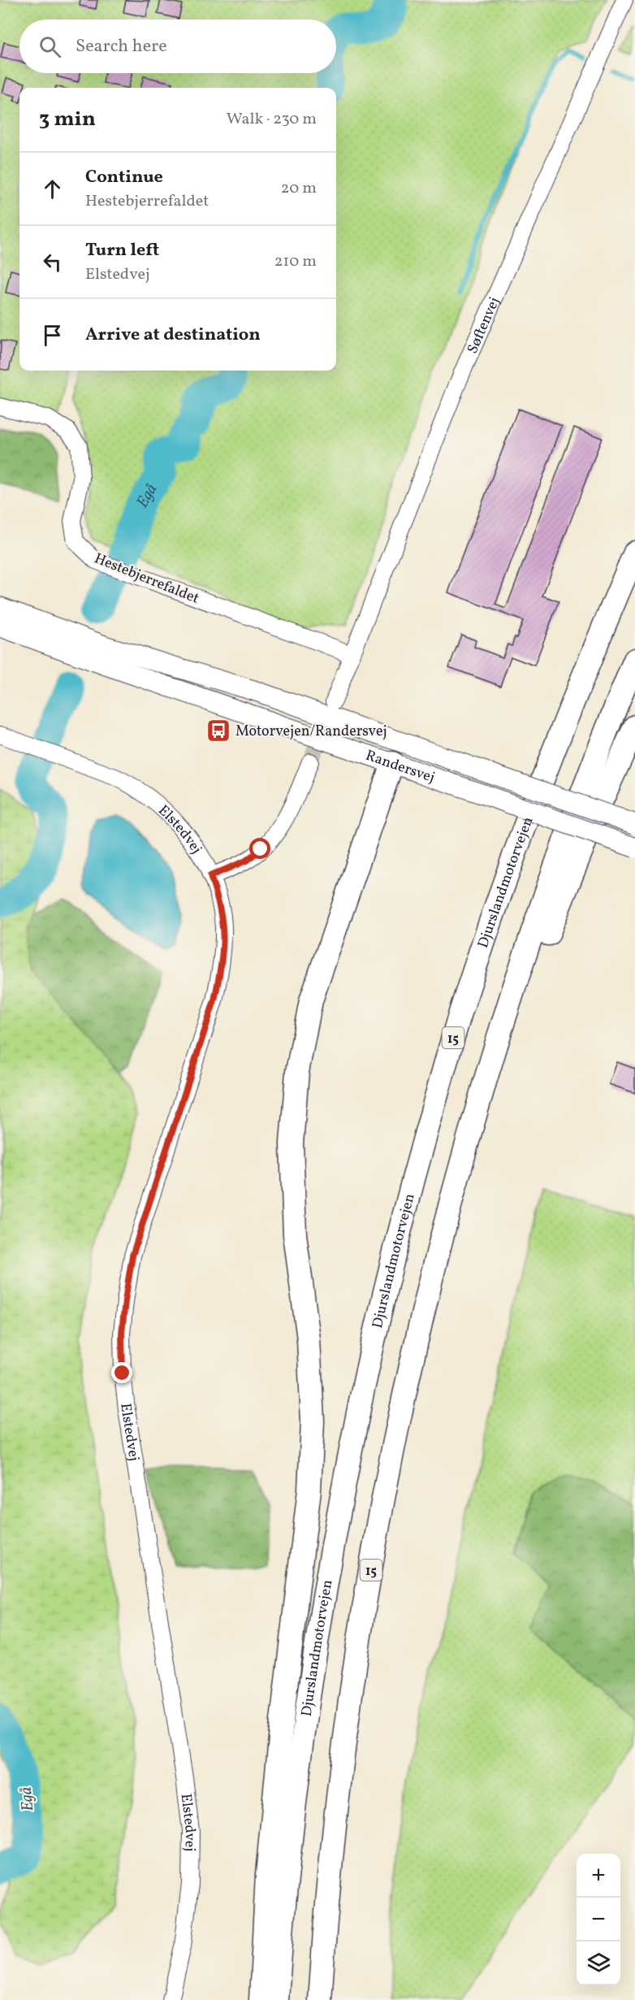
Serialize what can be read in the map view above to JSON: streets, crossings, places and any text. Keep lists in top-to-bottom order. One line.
{"streets":{"highway":["Djurslandmotorvejen","15"],"main road":["Randersvej"],"street":["Søftenvej","Hestebjerrefaldet","Elstedvej"]},"crossings":[["Søftenvej","Hestebjerrefaldet"]],"water":["Egå"],"places":{"bus stop":["Motorvejen/Randersvej"]},"page":{"search":"Search here","heading":["3 min","Walk · 230 m"],"list":[["Continue","Hestebjerrefaldet","20 m"],["Turn left","Elstedvej","210 m"],"Arrive at destination"],"map_buttons":["+","−"]}}
